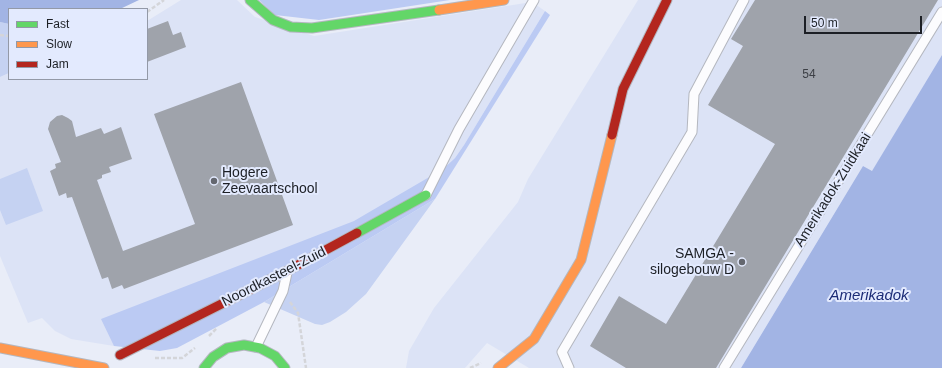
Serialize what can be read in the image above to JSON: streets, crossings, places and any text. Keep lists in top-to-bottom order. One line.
{"streets":{"main road":["Noordkasteel-Zuid"],"lane":["Amerikadok-Zuidkaai"]},"water":["Amerikadok"],"places":["Hogere Zeevaartschool","SAMGA - silogebouw D"],"house_numbers":["54"],"legend":["Fast","Slow","Jam"],"scale_bar":"50 m"}
